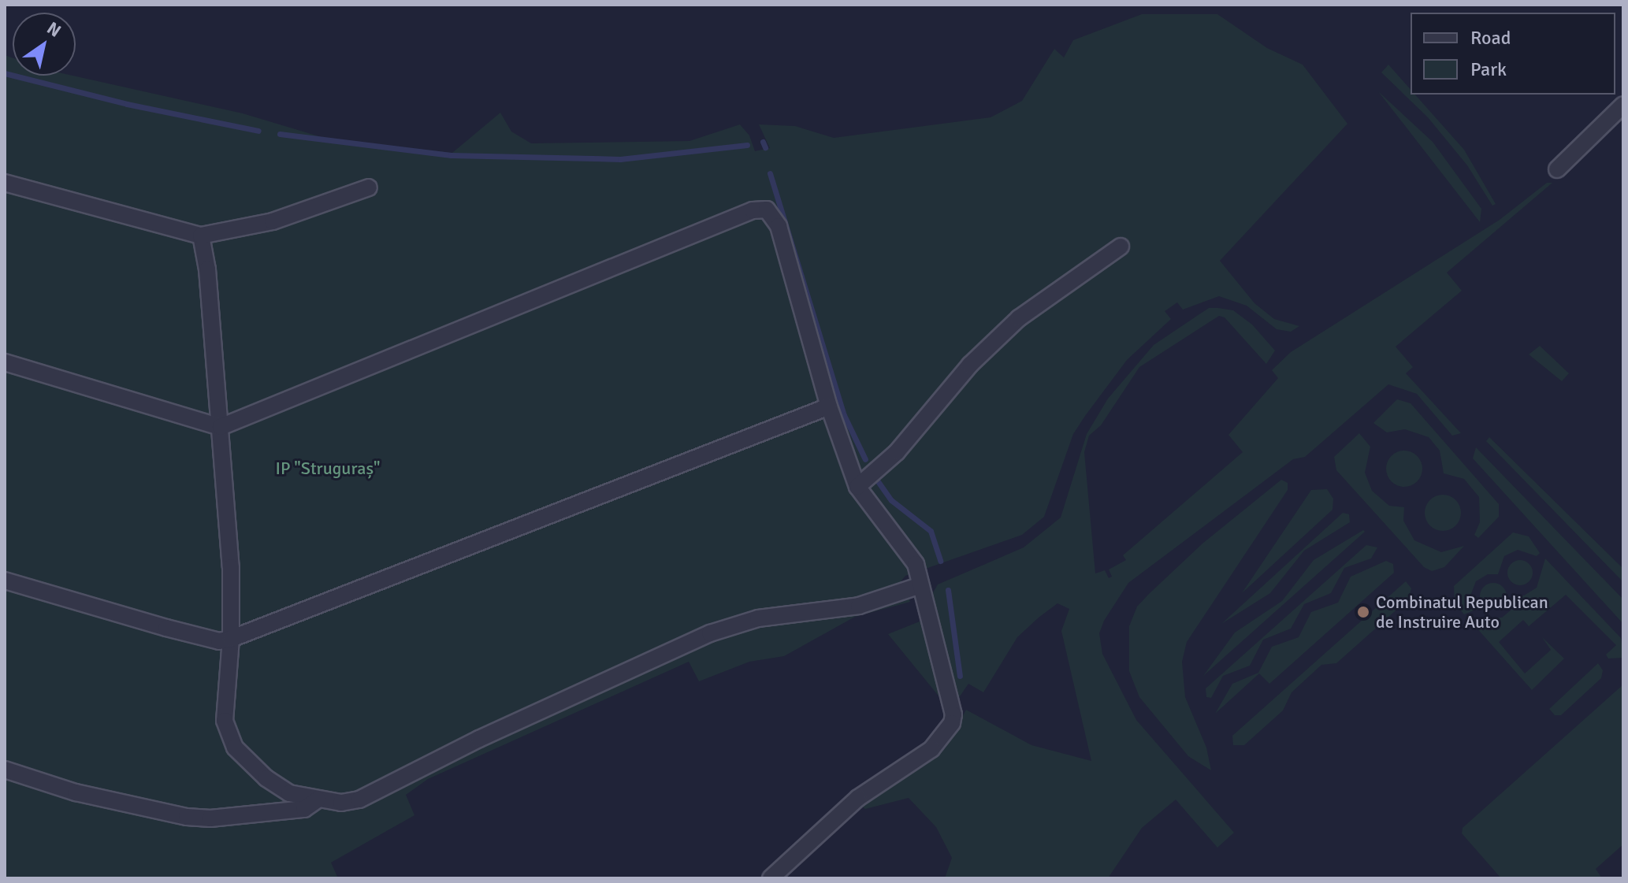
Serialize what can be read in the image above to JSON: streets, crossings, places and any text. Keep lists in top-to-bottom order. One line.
{"parks":["IP \"Struguraș\""],"places":["Combinatul Republican de Instruire Auto"],"legend":["Road","Park"],"north":"top right"}
